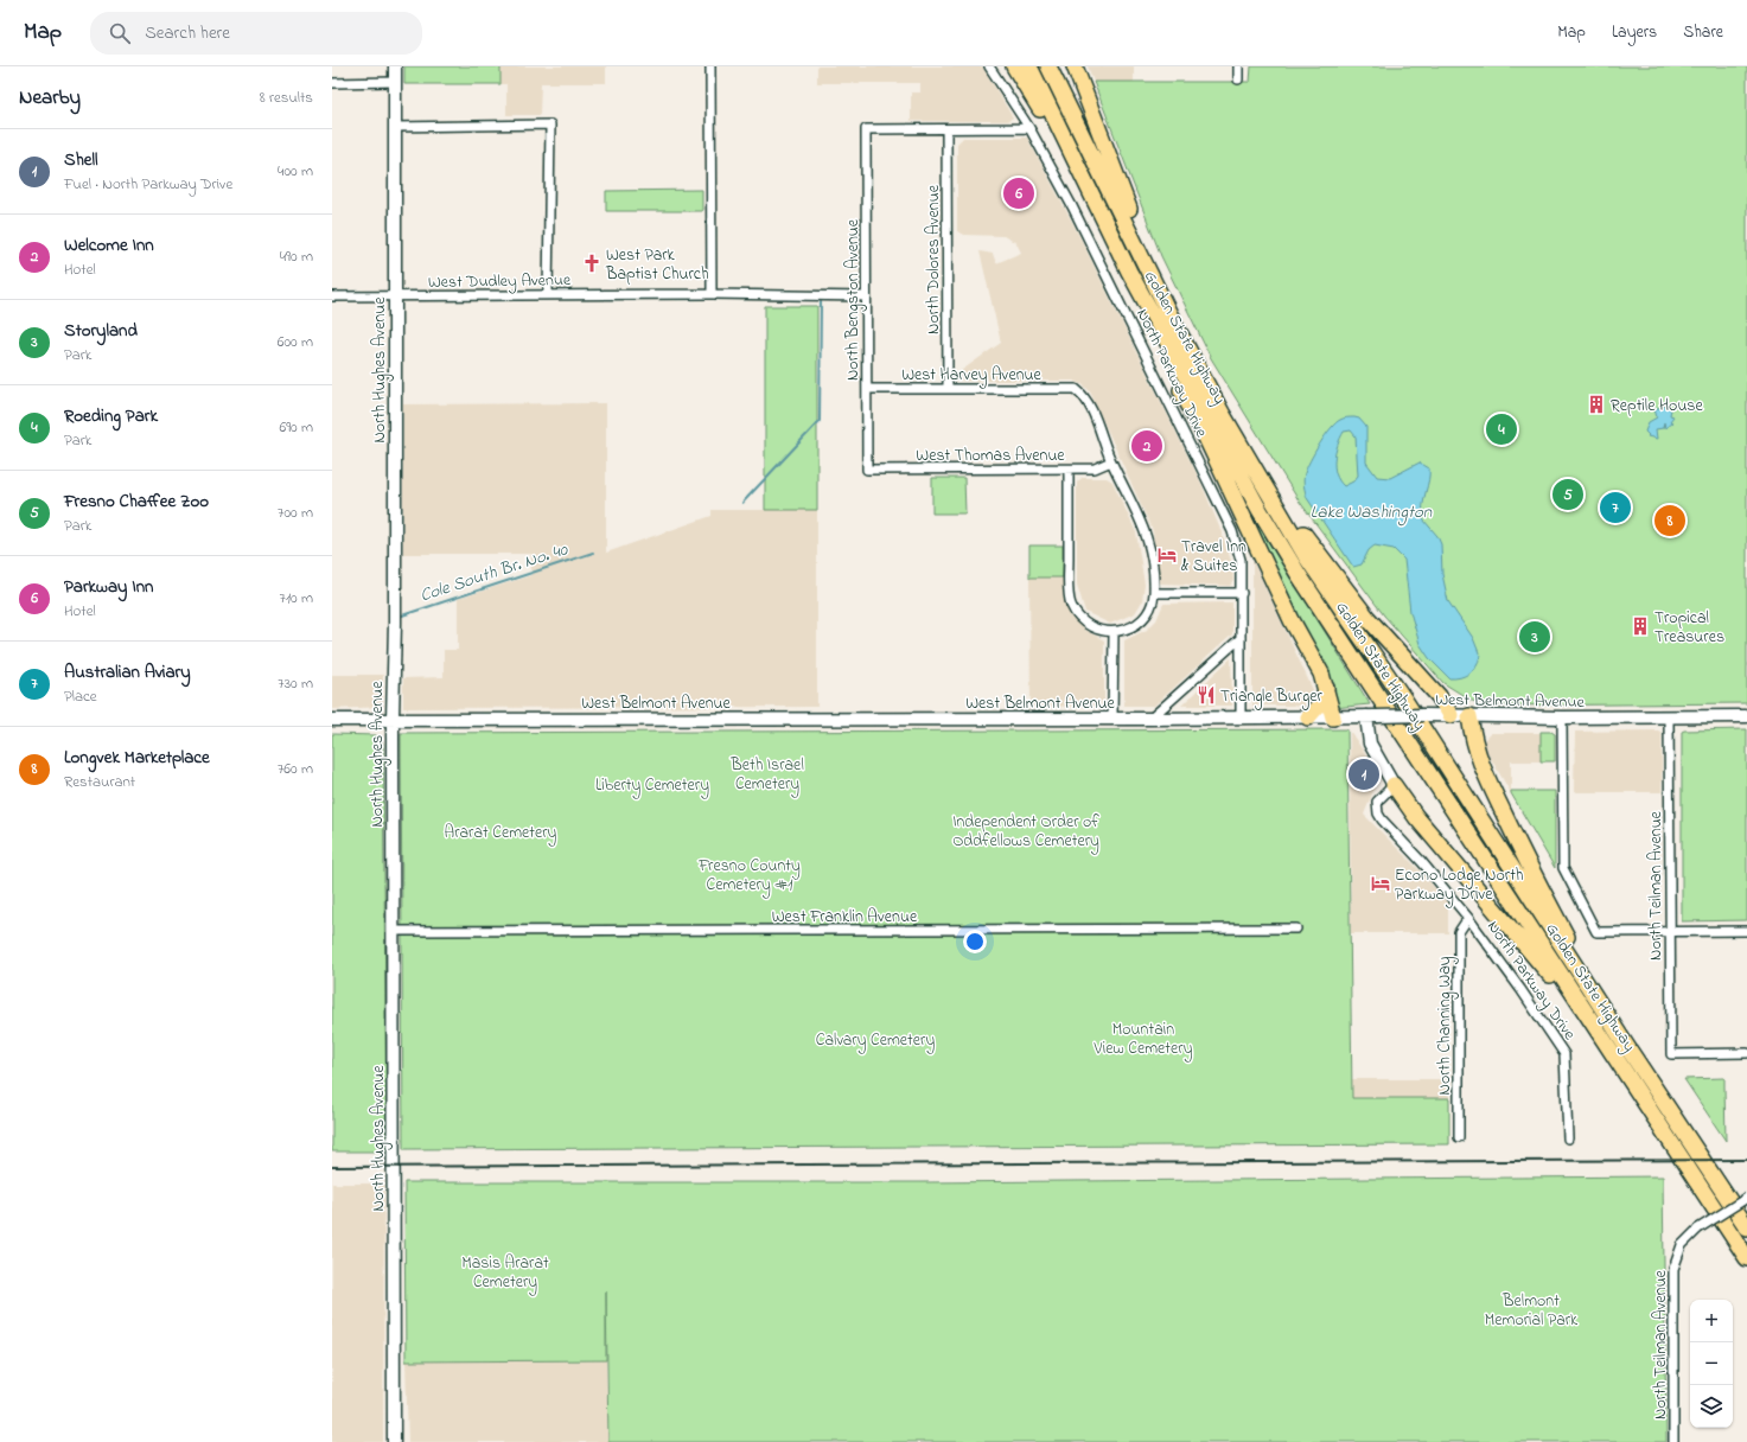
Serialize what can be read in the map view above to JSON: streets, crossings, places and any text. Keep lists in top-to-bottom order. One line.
{"streets":{"highway":["Golden State Highway"],"main road":["North Hughes Avenue","West Belmont Avenue"],"street":["North Dolores Avenue","West Dudley Avenue","North Bengston Avenue","North Parkway Drive","West Harvey Avenue","West Thomas Avenue","North Teilman Avenue","West Franklin Avenue","North Channing Way"]},"crossings":[["North Dolores Avenue","North Bengston Avenue"],["North Dolores Avenue","West Harvey Avenue"],["West Dudley Avenue","North Bengston Avenue"],["West Dudley Avenue","North Hughes Avenue"],["North Bengston Avenue","West Harvey Avenue"],["North Bengston Avenue","West Thomas Avenue"],["North Hughes Avenue","West Belmont Avenue"],["North Hughes Avenue","West Franklin Avenue"],["North Parkway Drive","West Belmont Avenue"],["North Parkway Drive","North Channing Way"],["West Harvey Avenue","West Thomas Avenue"],["West Belmont Avenue","North Teilman Avenue"]],"water":["Lake Washington","Cole South Br. No. 40"],"parks":["Beth Israel Cemetery","Liberty Cemetery","Independent Order of Oddfellows Cemetery","Ararat Cemetery","Fresno County Cemetery #1","Mountain View Cemetery","Calvary Cemetery","Masis Ararat Cemetery","Belmont Memorial Park"],"places":{"church":["West Park Baptist Church"],"building":["Reptile House","Tropical Treasures"],"hotel":["Travel Inn & Suites","Econo Lodge North Parkway Drive"],"restaurant":["Triangle Burger"]},"page":{"header":"Map","search":"Search here","nav":["Map","Layers","Share"],"heading":["Nearby","8 results"],"list":[{"mark":"1","name":"Shell","note":"Fuel · North Parkway Drive","value":"400 m"},{"mark":"2","name":"Welcome Inn","note":"Hotel","value":"490 m"},{"mark":"3","name":"Storyland","note":"Park","value":"600 m"},{"mark":"4","name":"Roeding Park","note":"Park","value":"690 m"},{"mark":"5","name":"Fresno Chaffee Zoo","note":"Park","value":"700 m"},{"mark":"6","name":"Parkway Inn","note":"Hotel","value":"710 m"},{"mark":"7","name":"Australian Aviary","note":"Place","value":"730 m"},{"mark":"8","name":"Longvek Marketplace","note":"Restaurant","value":"760 m"}],"pins":["6","4","2","5","7","8","3","1"],"map_buttons":["+","−"]}}
